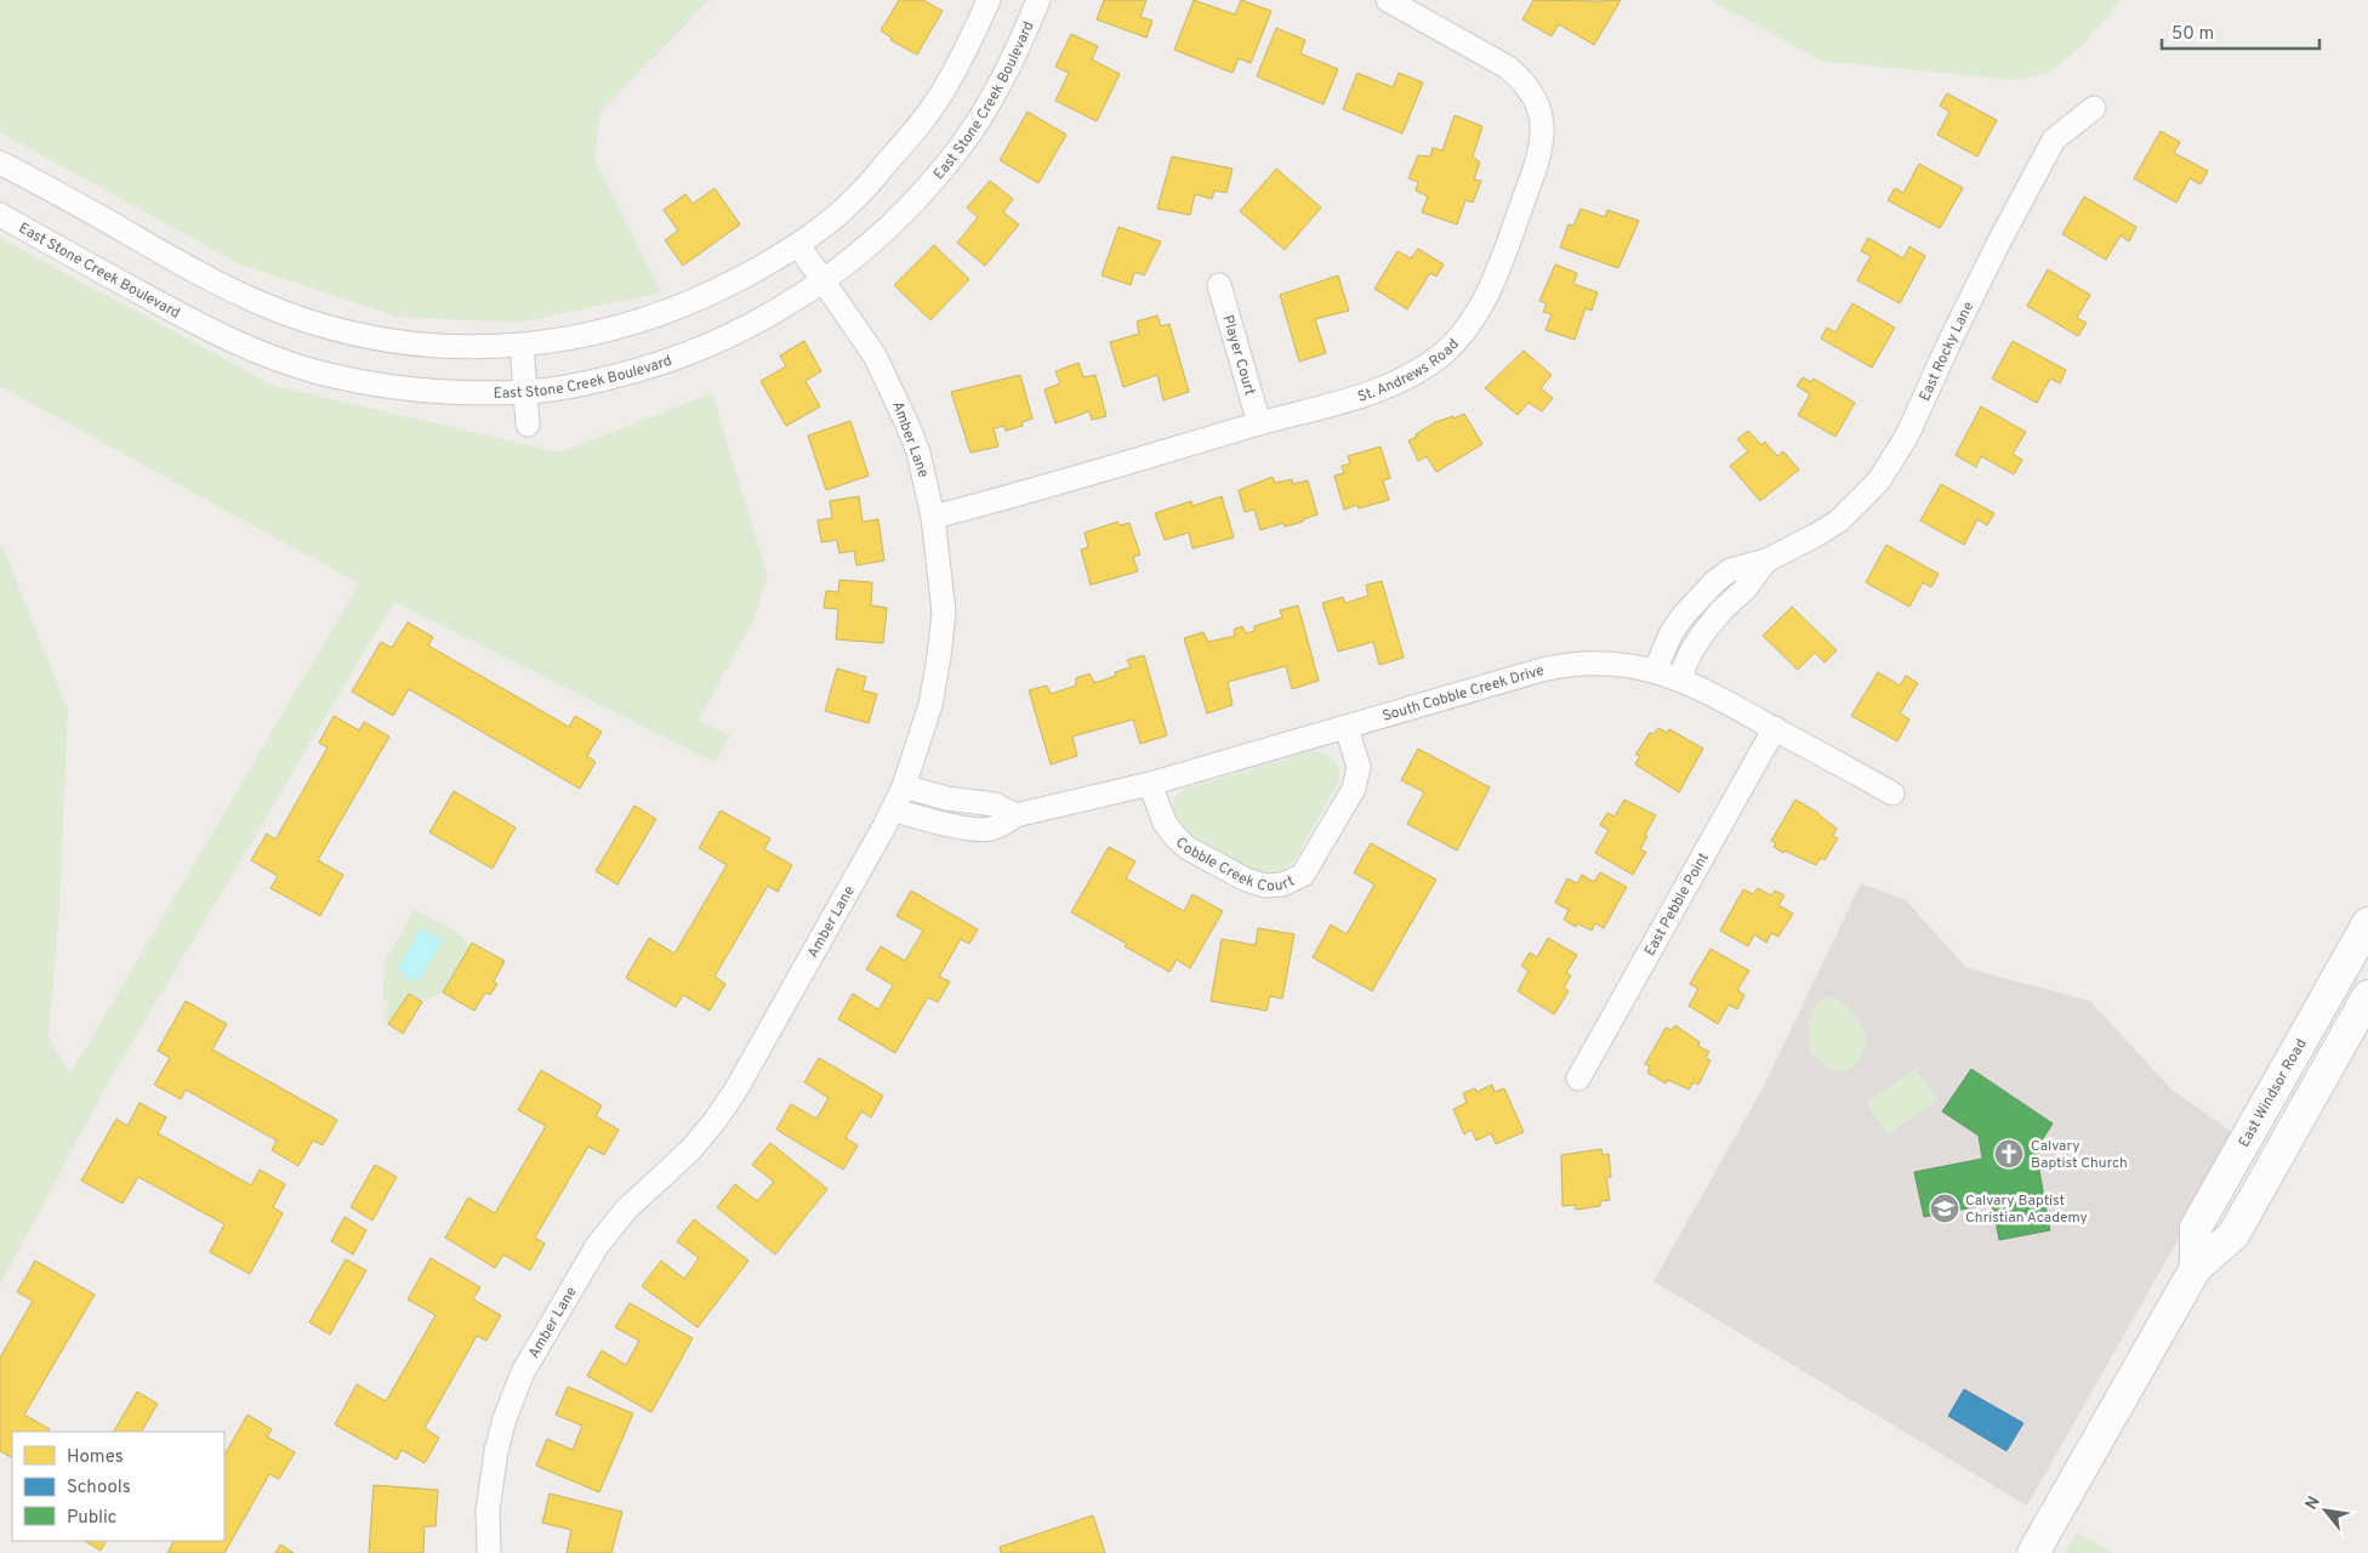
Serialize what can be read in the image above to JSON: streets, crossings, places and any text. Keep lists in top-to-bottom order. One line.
{"streets":{"main road":["East Windsor Road"],"street":["East Stone Creek Boulevard","East Rocky Lane","Player Court","St. Andrews Road","Amber Lane","South Cobble Creek Drive","Cobble Creek Court","East Pebble Point"]},"crossings":[["East Stone Creek Boulevard","Amber Lane"],["East Rocky Lane","South Cobble Creek Drive"],["Player Court","St. Andrews Road"],["St. Andrews Road","Amber Lane"],["Amber Lane","South Cobble Creek Drive"],["South Cobble Creek Drive","Cobble Creek Court"],["South Cobble Creek Drive","East Pebble Point"]],"places":{"church":["Calvary Baptist Church"],"school or university":["Calvary Baptist Christian Academy"]},"legend":["Homes","Schools","Public"],"scale_bar":"50 m","north":"top left"}
